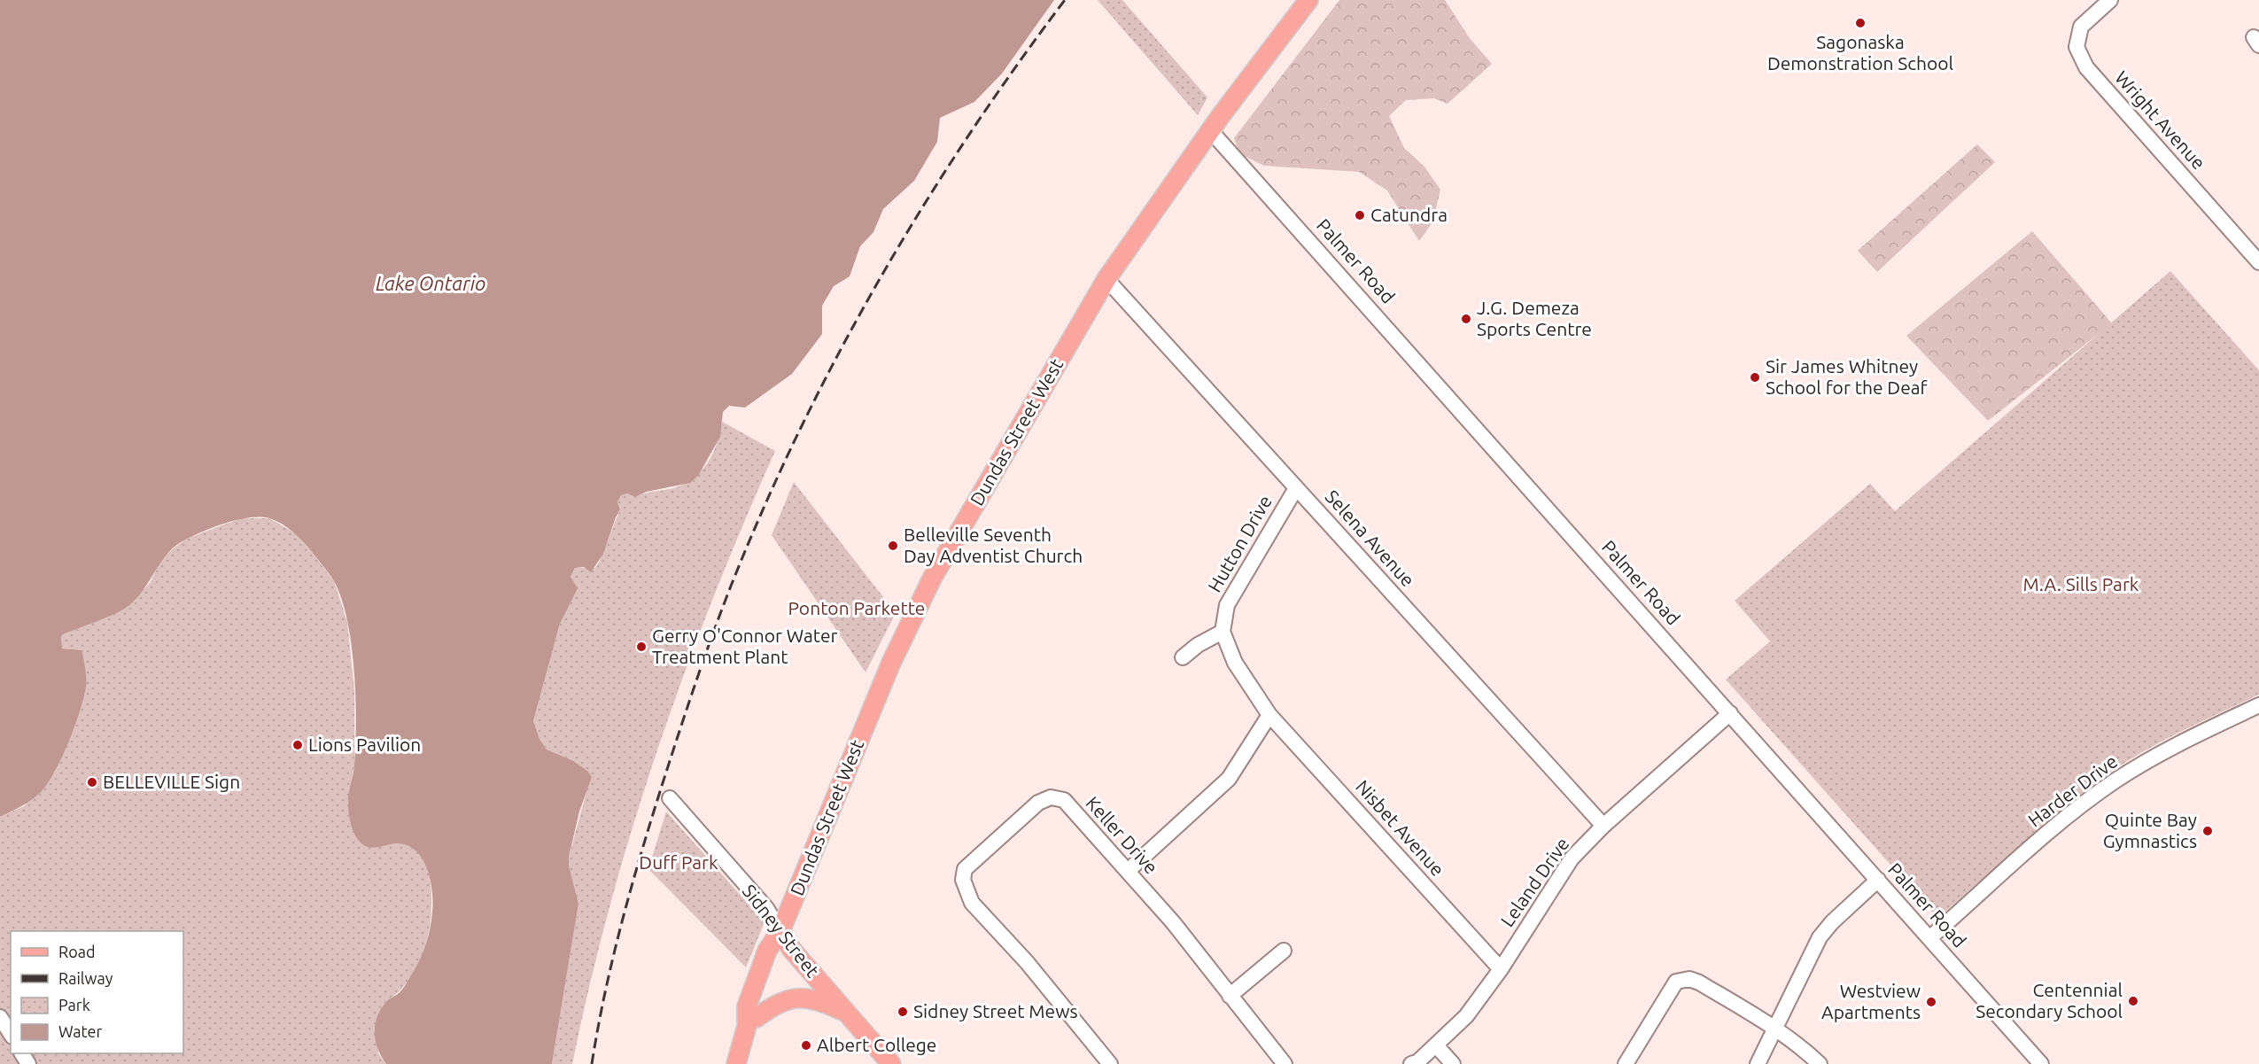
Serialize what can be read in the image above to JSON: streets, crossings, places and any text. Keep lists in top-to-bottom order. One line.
{"streets":{"main road":["Dundas Street West","Sidney Street"],"street":["Wright Avenue","Palmer Road","Selena Avenue","Hutton Drive","Harder Drive","Nisbet Avenue","Keller Drive","Leland Drive"]},"crossings":[["Palmer Road","Dundas Street West"],["Palmer Road","Harder Drive"],["Palmer Road","Leland Drive"],["Dundas Street West","Selena Avenue"],["Dundas Street West","Sidney Street"],["Selena Avenue","Hutton Drive"],["Selena Avenue","Leland Drive"],["Nisbet Avenue","Leland Drive"]],"water":["Lake Ontario"],"parks":["M.A. Sills Park","Ponton Parkette","Duff Park"],"places":["Sagonaska Demonstration School","Catundra","J.G. Demeza Sports Centre","Sir James Whitney School for the Deaf","Belleville Seventh Day Adventist Church","Gerry O'Connor Water Treatment Plant","Lions Pavilion","BELLEVILLE Sign","Quinte Bay Gymnastics","Centennial Secondary School","Westview Apartments","Sidney Street Mews","Albert College"],"legend":["Road","Railway","Park","Water"]}
